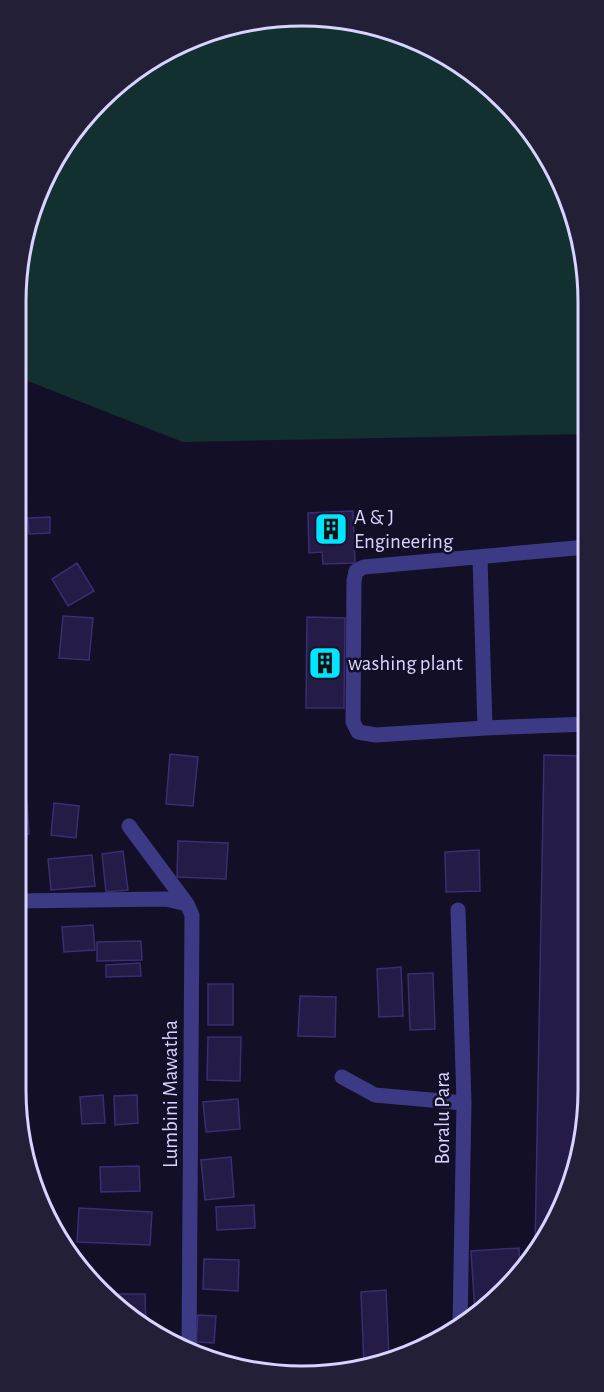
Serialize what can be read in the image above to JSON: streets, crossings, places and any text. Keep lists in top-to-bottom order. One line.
{"streets":{"street":["Lumbini Mawatha","Boralu Para"]},"places":{"building":["A & J Engineering","washing plant"]}}
